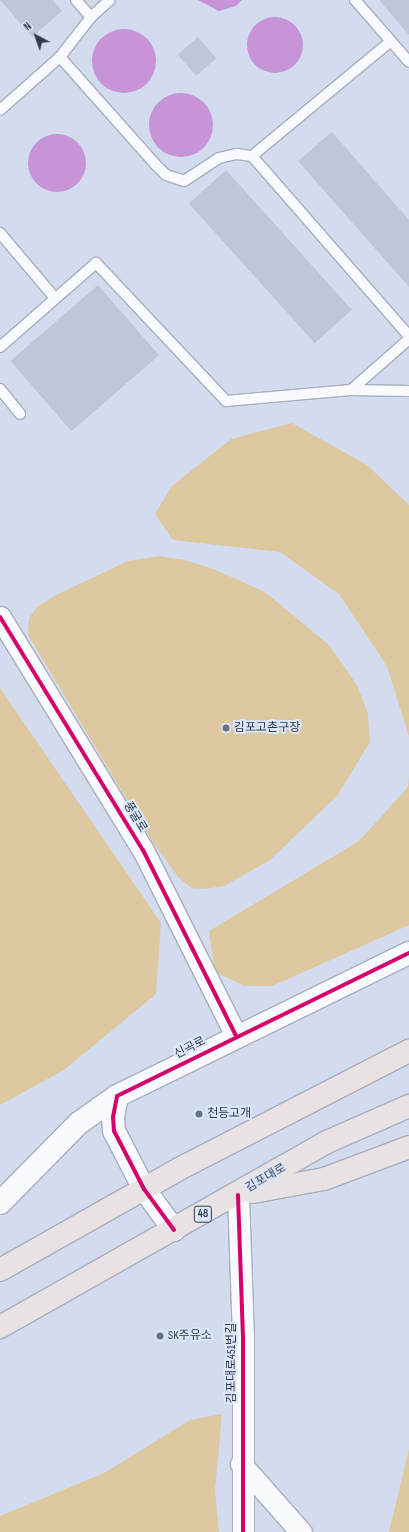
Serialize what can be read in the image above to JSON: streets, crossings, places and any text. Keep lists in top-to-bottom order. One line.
{"streets":{"main road":["김포대로","48"],"street":["풍굴로","신곡로","김포대로451번길"]},"crossings":[["풍굴로","신곡로"],["김포대로","김포대로451번길"]],"places":["김포고촌구장","천등고개","SK주유소"],"north":"top left"}
